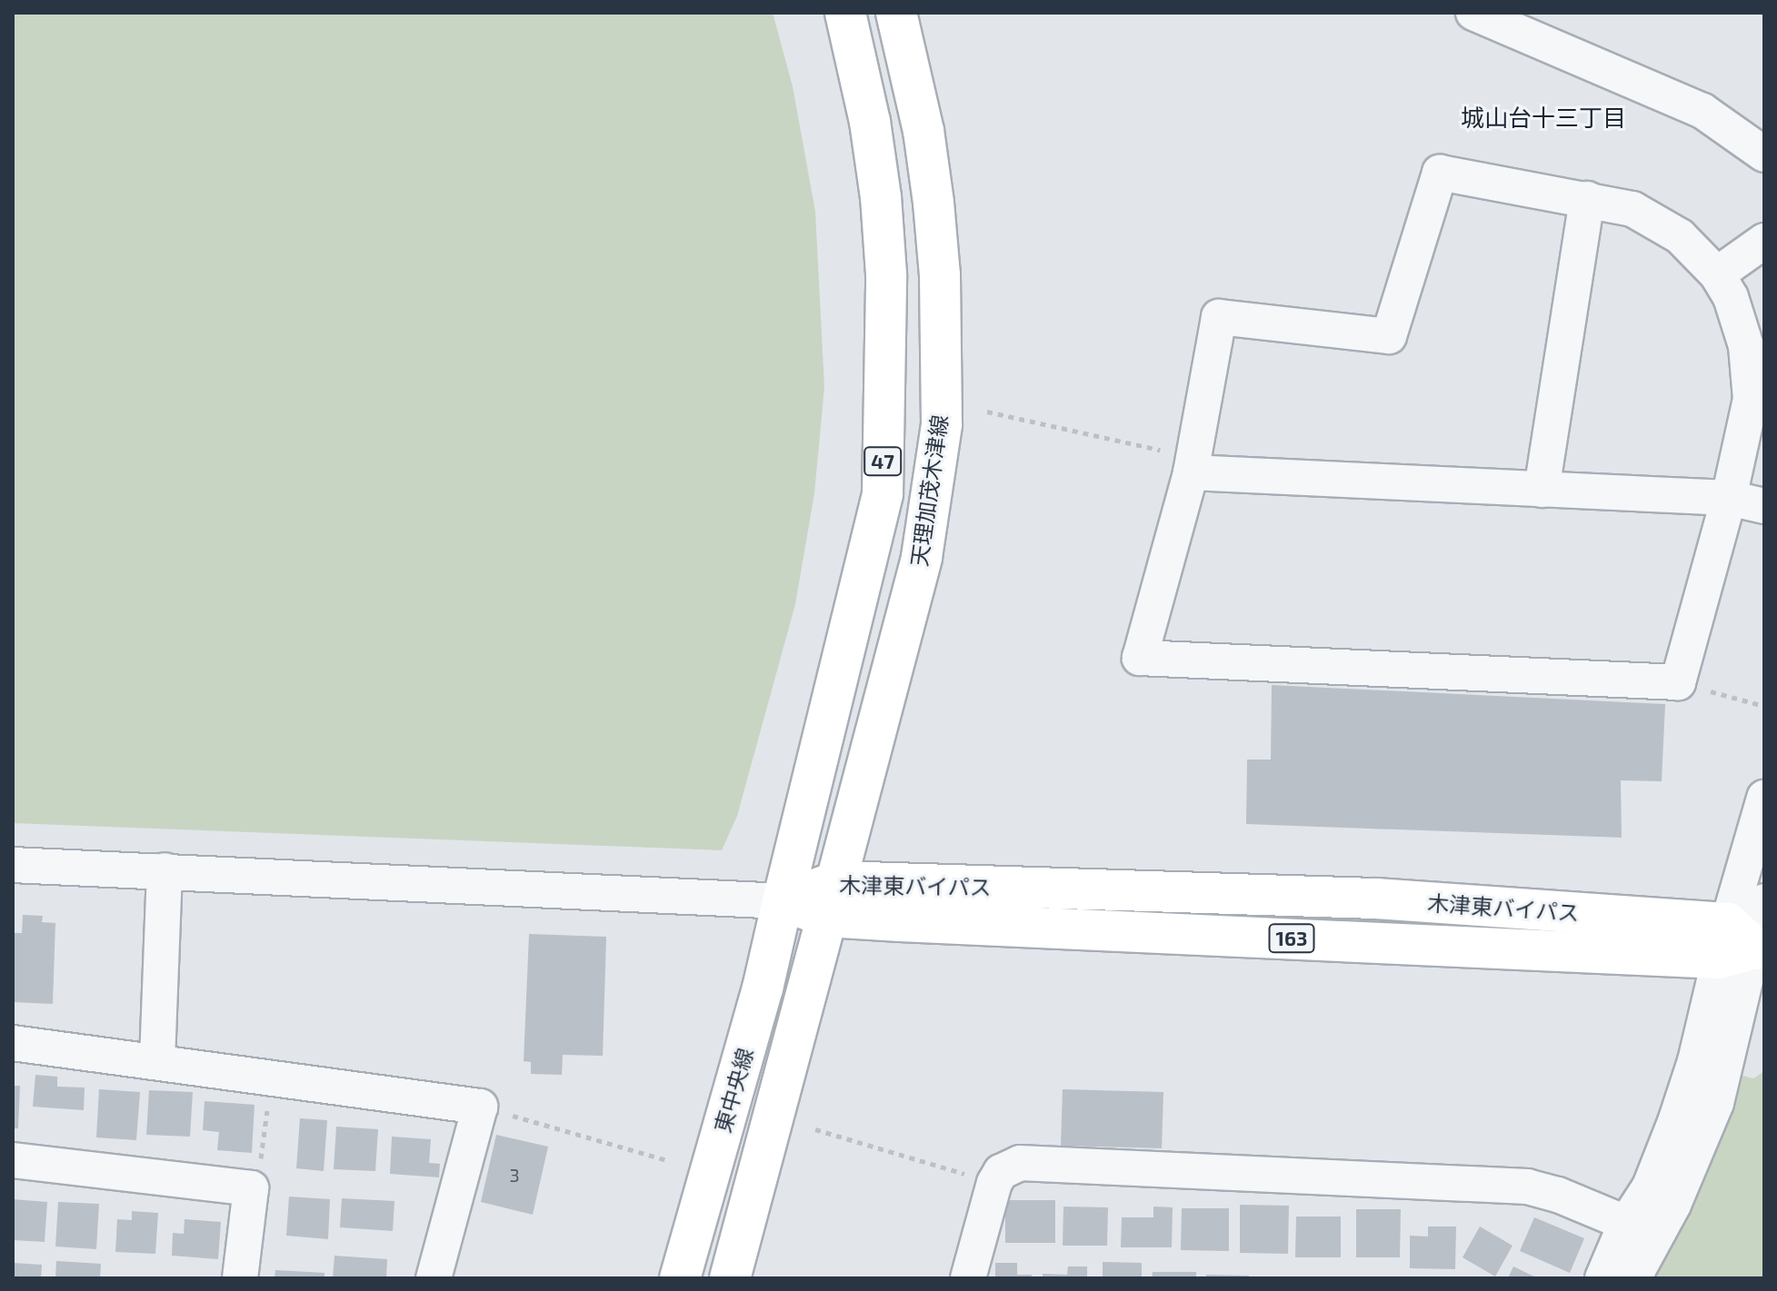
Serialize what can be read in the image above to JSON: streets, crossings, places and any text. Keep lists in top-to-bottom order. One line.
{"streets":{"main road":["47","天理加茂木津線","木津東バイパス","163","東中央線"]},"crossings":[["天理加茂木津線","木津東バイパス"],["天理加茂木津線","東中央線"],["木津東バイパス","東中央線"]],"districts":["城山台十三丁目"],"house_numbers":["3"]}
